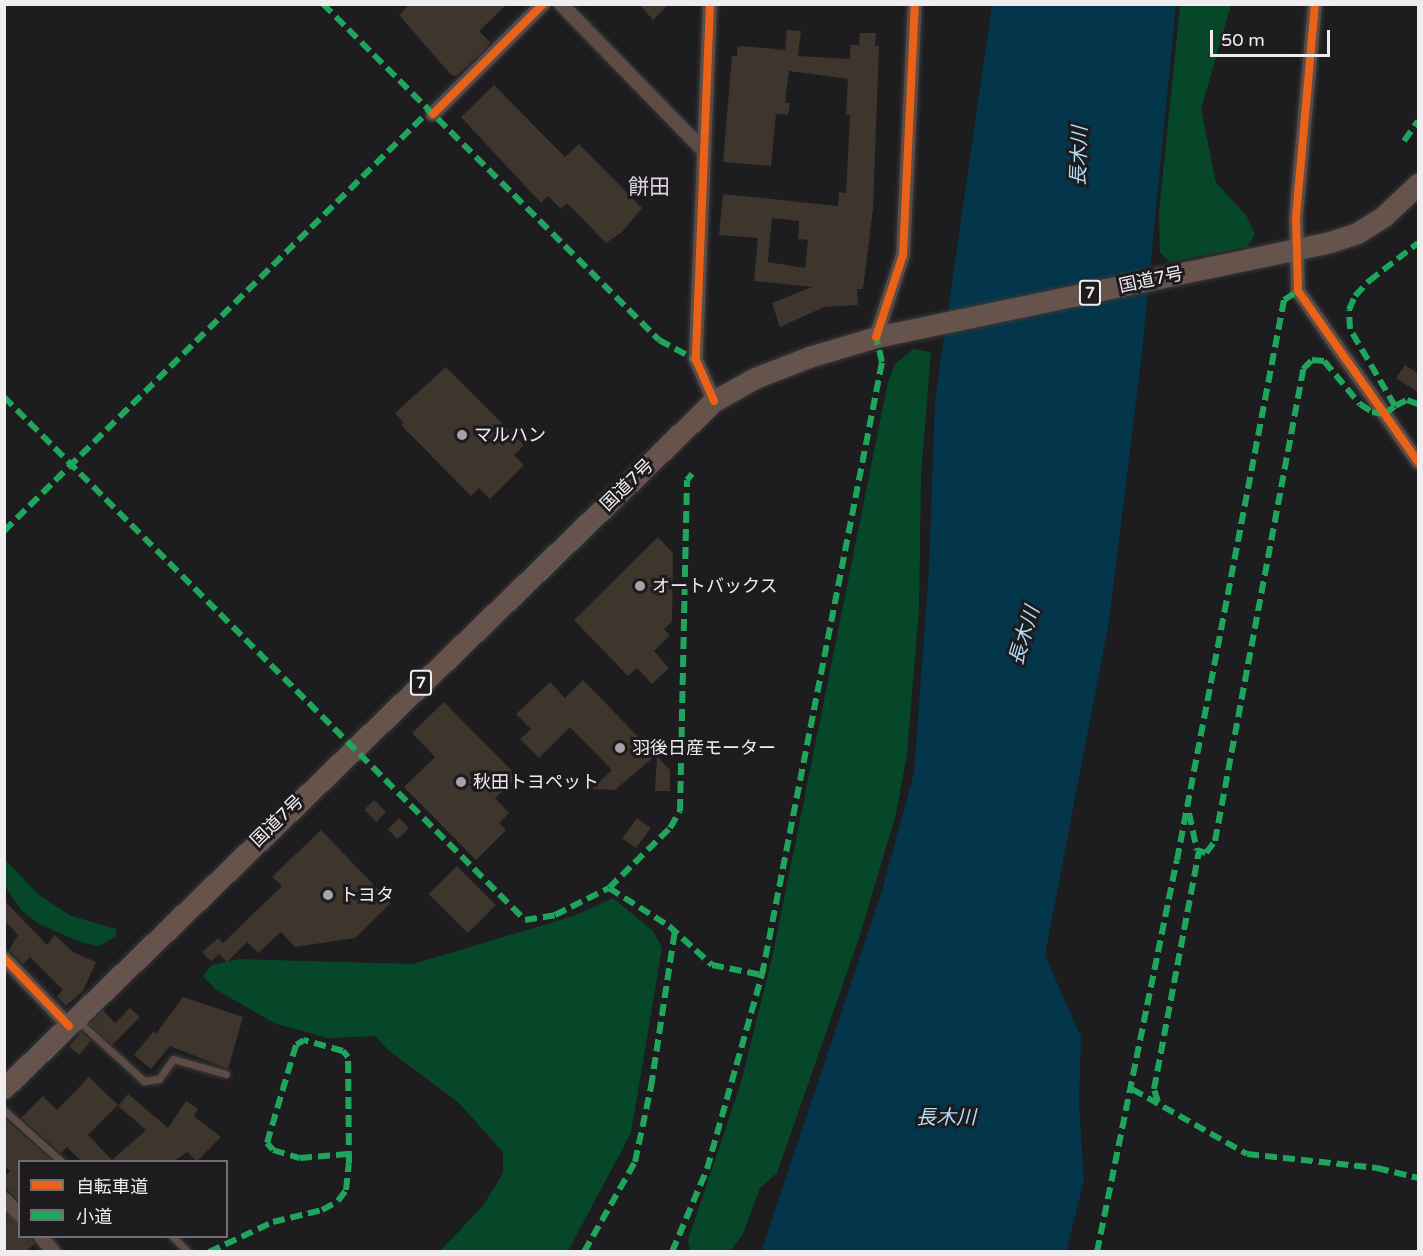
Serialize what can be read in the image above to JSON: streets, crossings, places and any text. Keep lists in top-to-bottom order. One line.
{"streets":{"highway":["国道7号","7"]},"districts":["餅田"],"water":["長木川"],"places":["マルハン","オートバックス","羽後日産モーター","秋田トヨペット","トヨタ"],"legend":["自転車道","小道"],"scale_bar":"50 m"}
